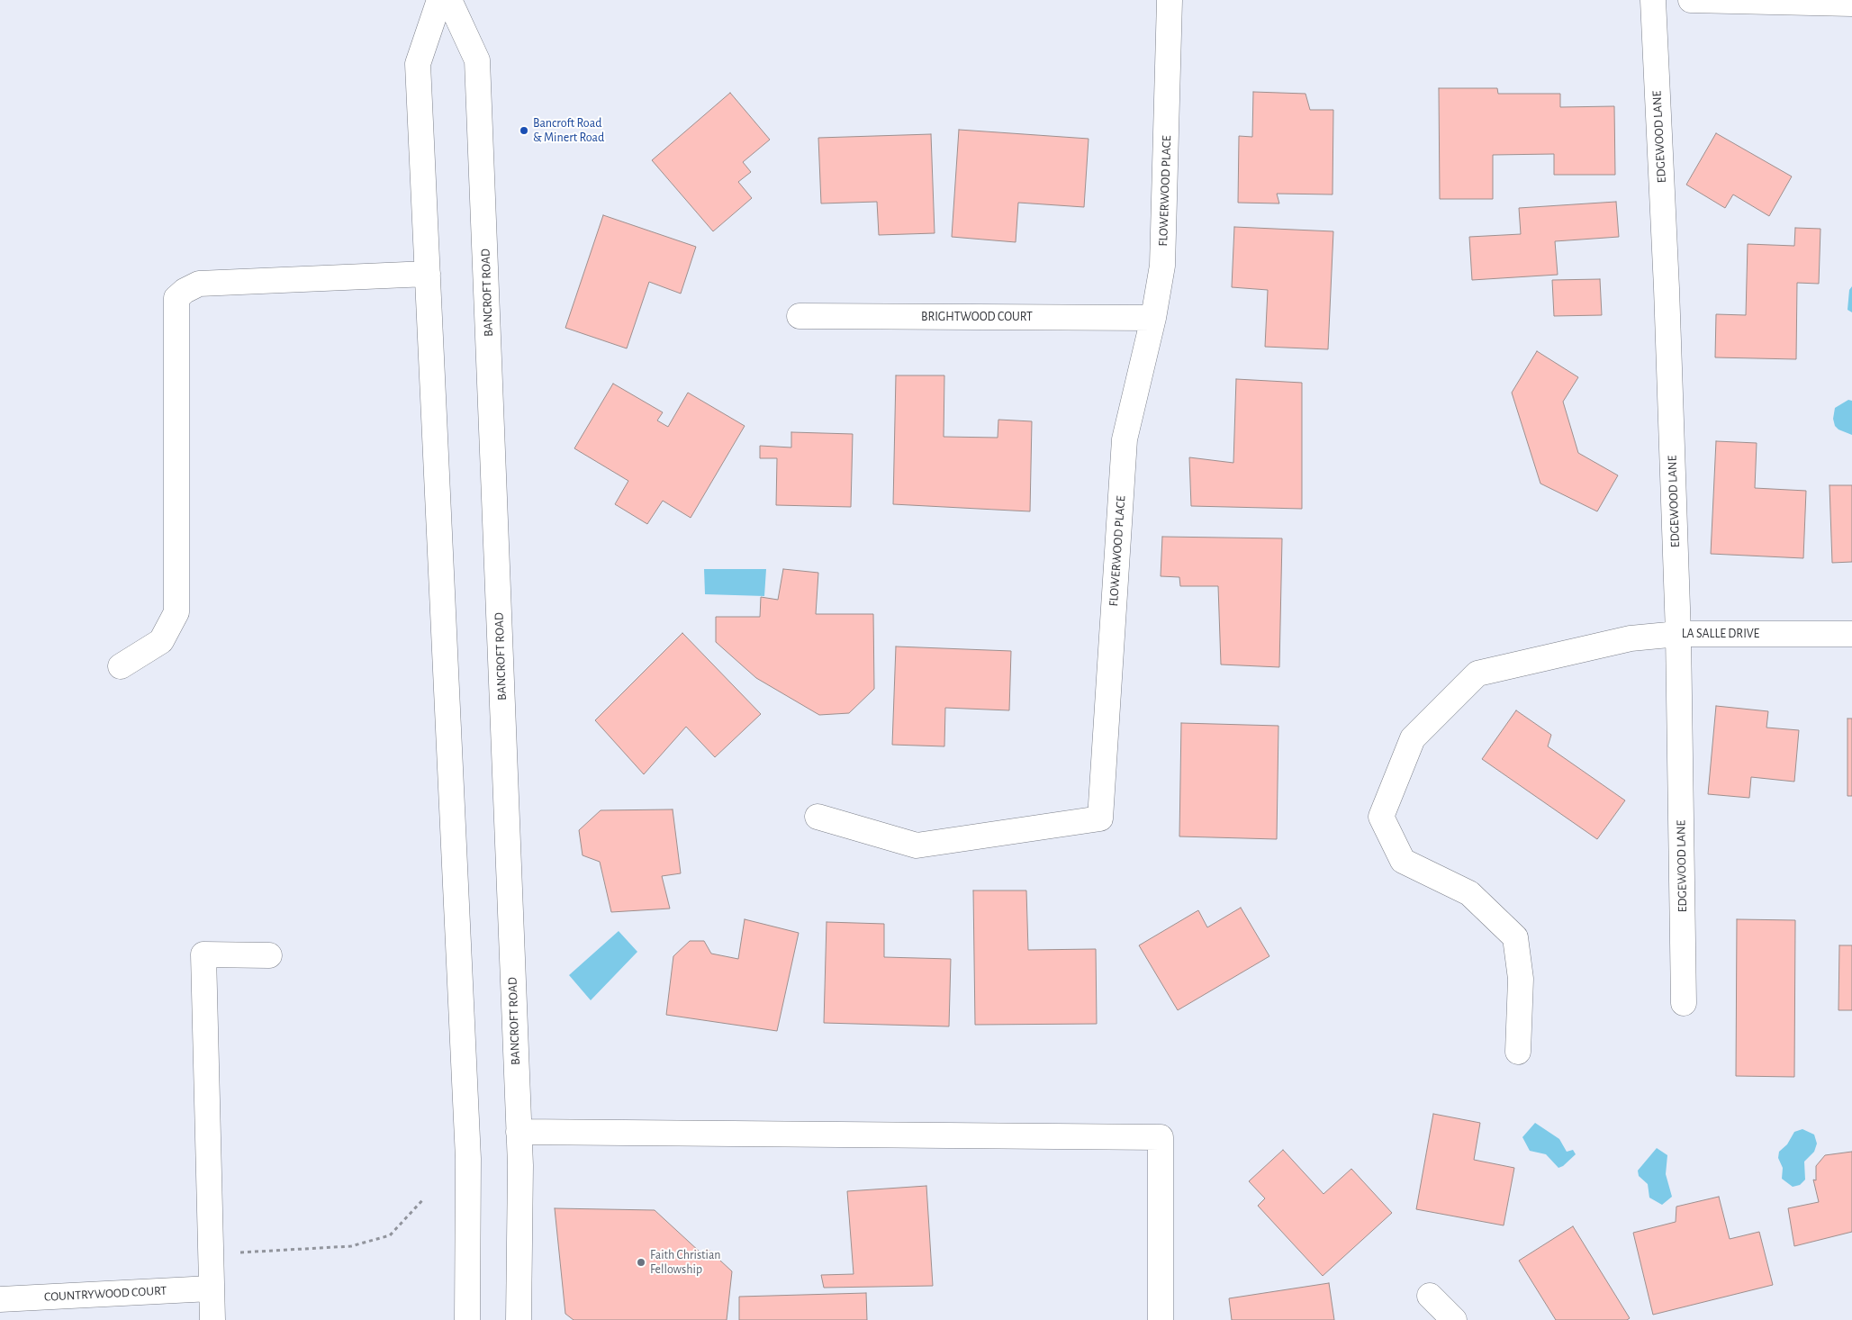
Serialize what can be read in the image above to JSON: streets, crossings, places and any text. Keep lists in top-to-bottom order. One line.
{"streets":{"street":["EDGEWOOD LANE","FLOWERWOOD PLACE","BANCROFT ROAD","BRIGHTWOOD COURT","LA SALLE DRIVE","COUNTRYWOOD COURT"]},"crossings":[["EDGEWOOD LANE","LA SALLE DRIVE"],["FLOWERWOOD PLACE","BRIGHTWOOD COURT"]],"places":["Bancroft Road & Minert Road","Faith Christian Fellowship"]}
